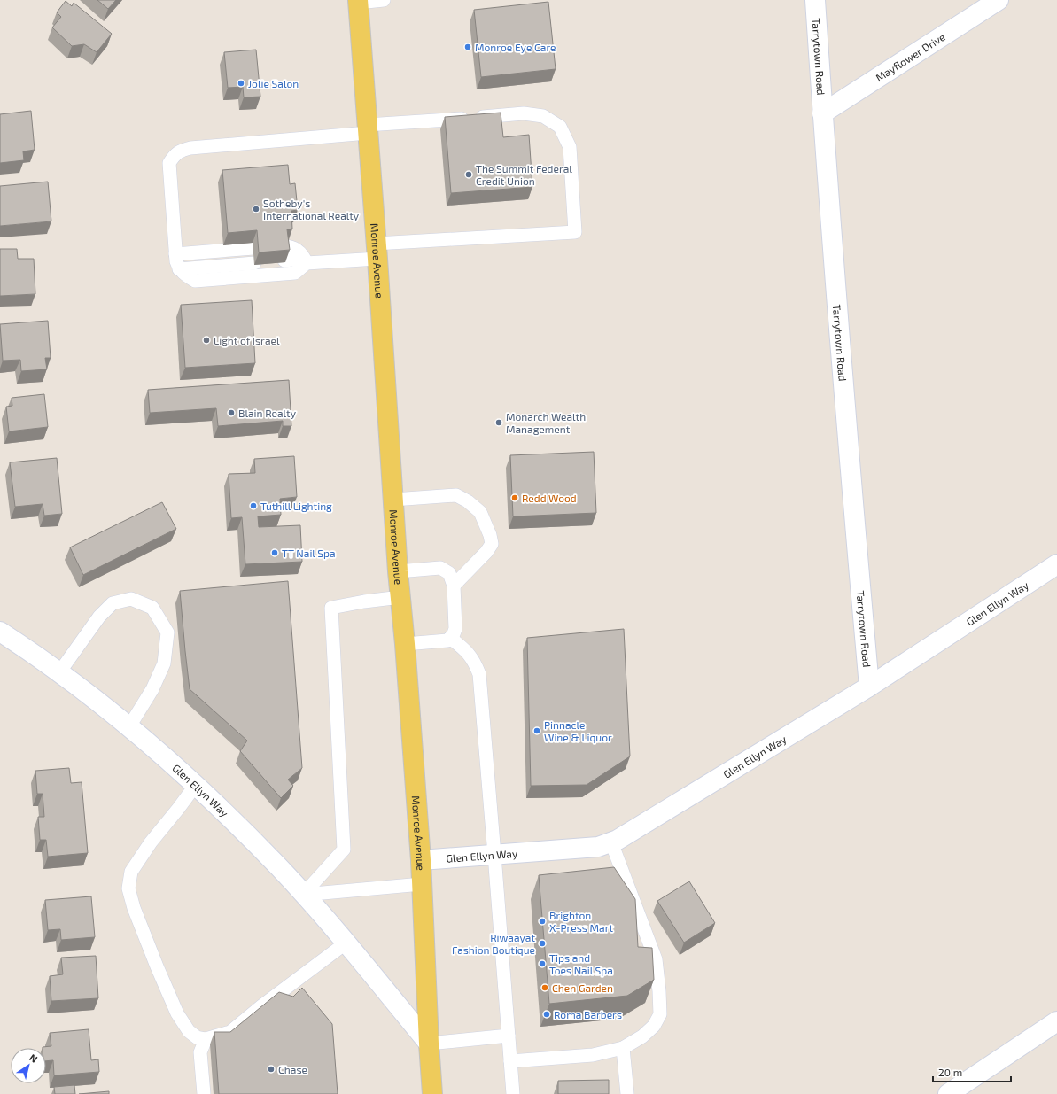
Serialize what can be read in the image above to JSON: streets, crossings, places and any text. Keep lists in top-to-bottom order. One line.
{"streets":{"main road":["Monroe Avenue"],"street":["Tarrytown Road","Mayflower Drive","Glen Ellyn Way"]},"crossings":[["Tarrytown Road","Mayflower Drive"],["Tarrytown Road","Glen Ellyn Way"],["Monroe Avenue","Glen Ellyn Way"]],"places":["Monroe Eye Care","Jolie Salon","The Summit Federal Credit Union","Sotheby's International Realty","Light of Israel","Blain Realty","Monarch Wealth Management","Redd Wood","Tuthill Lighting","TT Nail Spa","Pinnacle Wine & Liquor","Brighton X-Press Mart","Riwaayat Fashion Boutique","Tips and Toes Nail Spa","Chen Garden","Roma Barbers","Chase"],"scale_bar":"20 m","north":"top right"}
